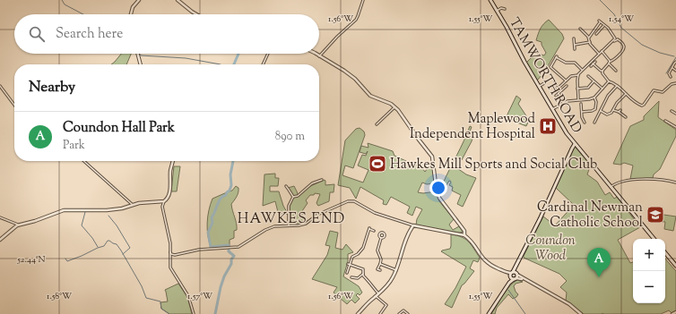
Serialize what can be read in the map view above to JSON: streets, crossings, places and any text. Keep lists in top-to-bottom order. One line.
{"streets":{"main road":["TAMWORTH ROAD"]},"districts":["HAWKES END"],"parks":["Coundon Wood"],"places":{"hospital":["Maplewood Independent Hospital"],"sports":["Hawkes Mill Sports and Social Club"],"school or university":["Cardinal Newman Catholic School"]},"page":{"search":"Search here","heading":"Nearby","list":[{"mark":"A","name":"Coundon Hall Park","note":"Park","value":"890 m"}],"map_buttons":["+","−"],"pins":"A"},"coordinates":["1.56°W","1.55°W","1.54°W","52.44°N","1.58°W","1.57°W"]}
